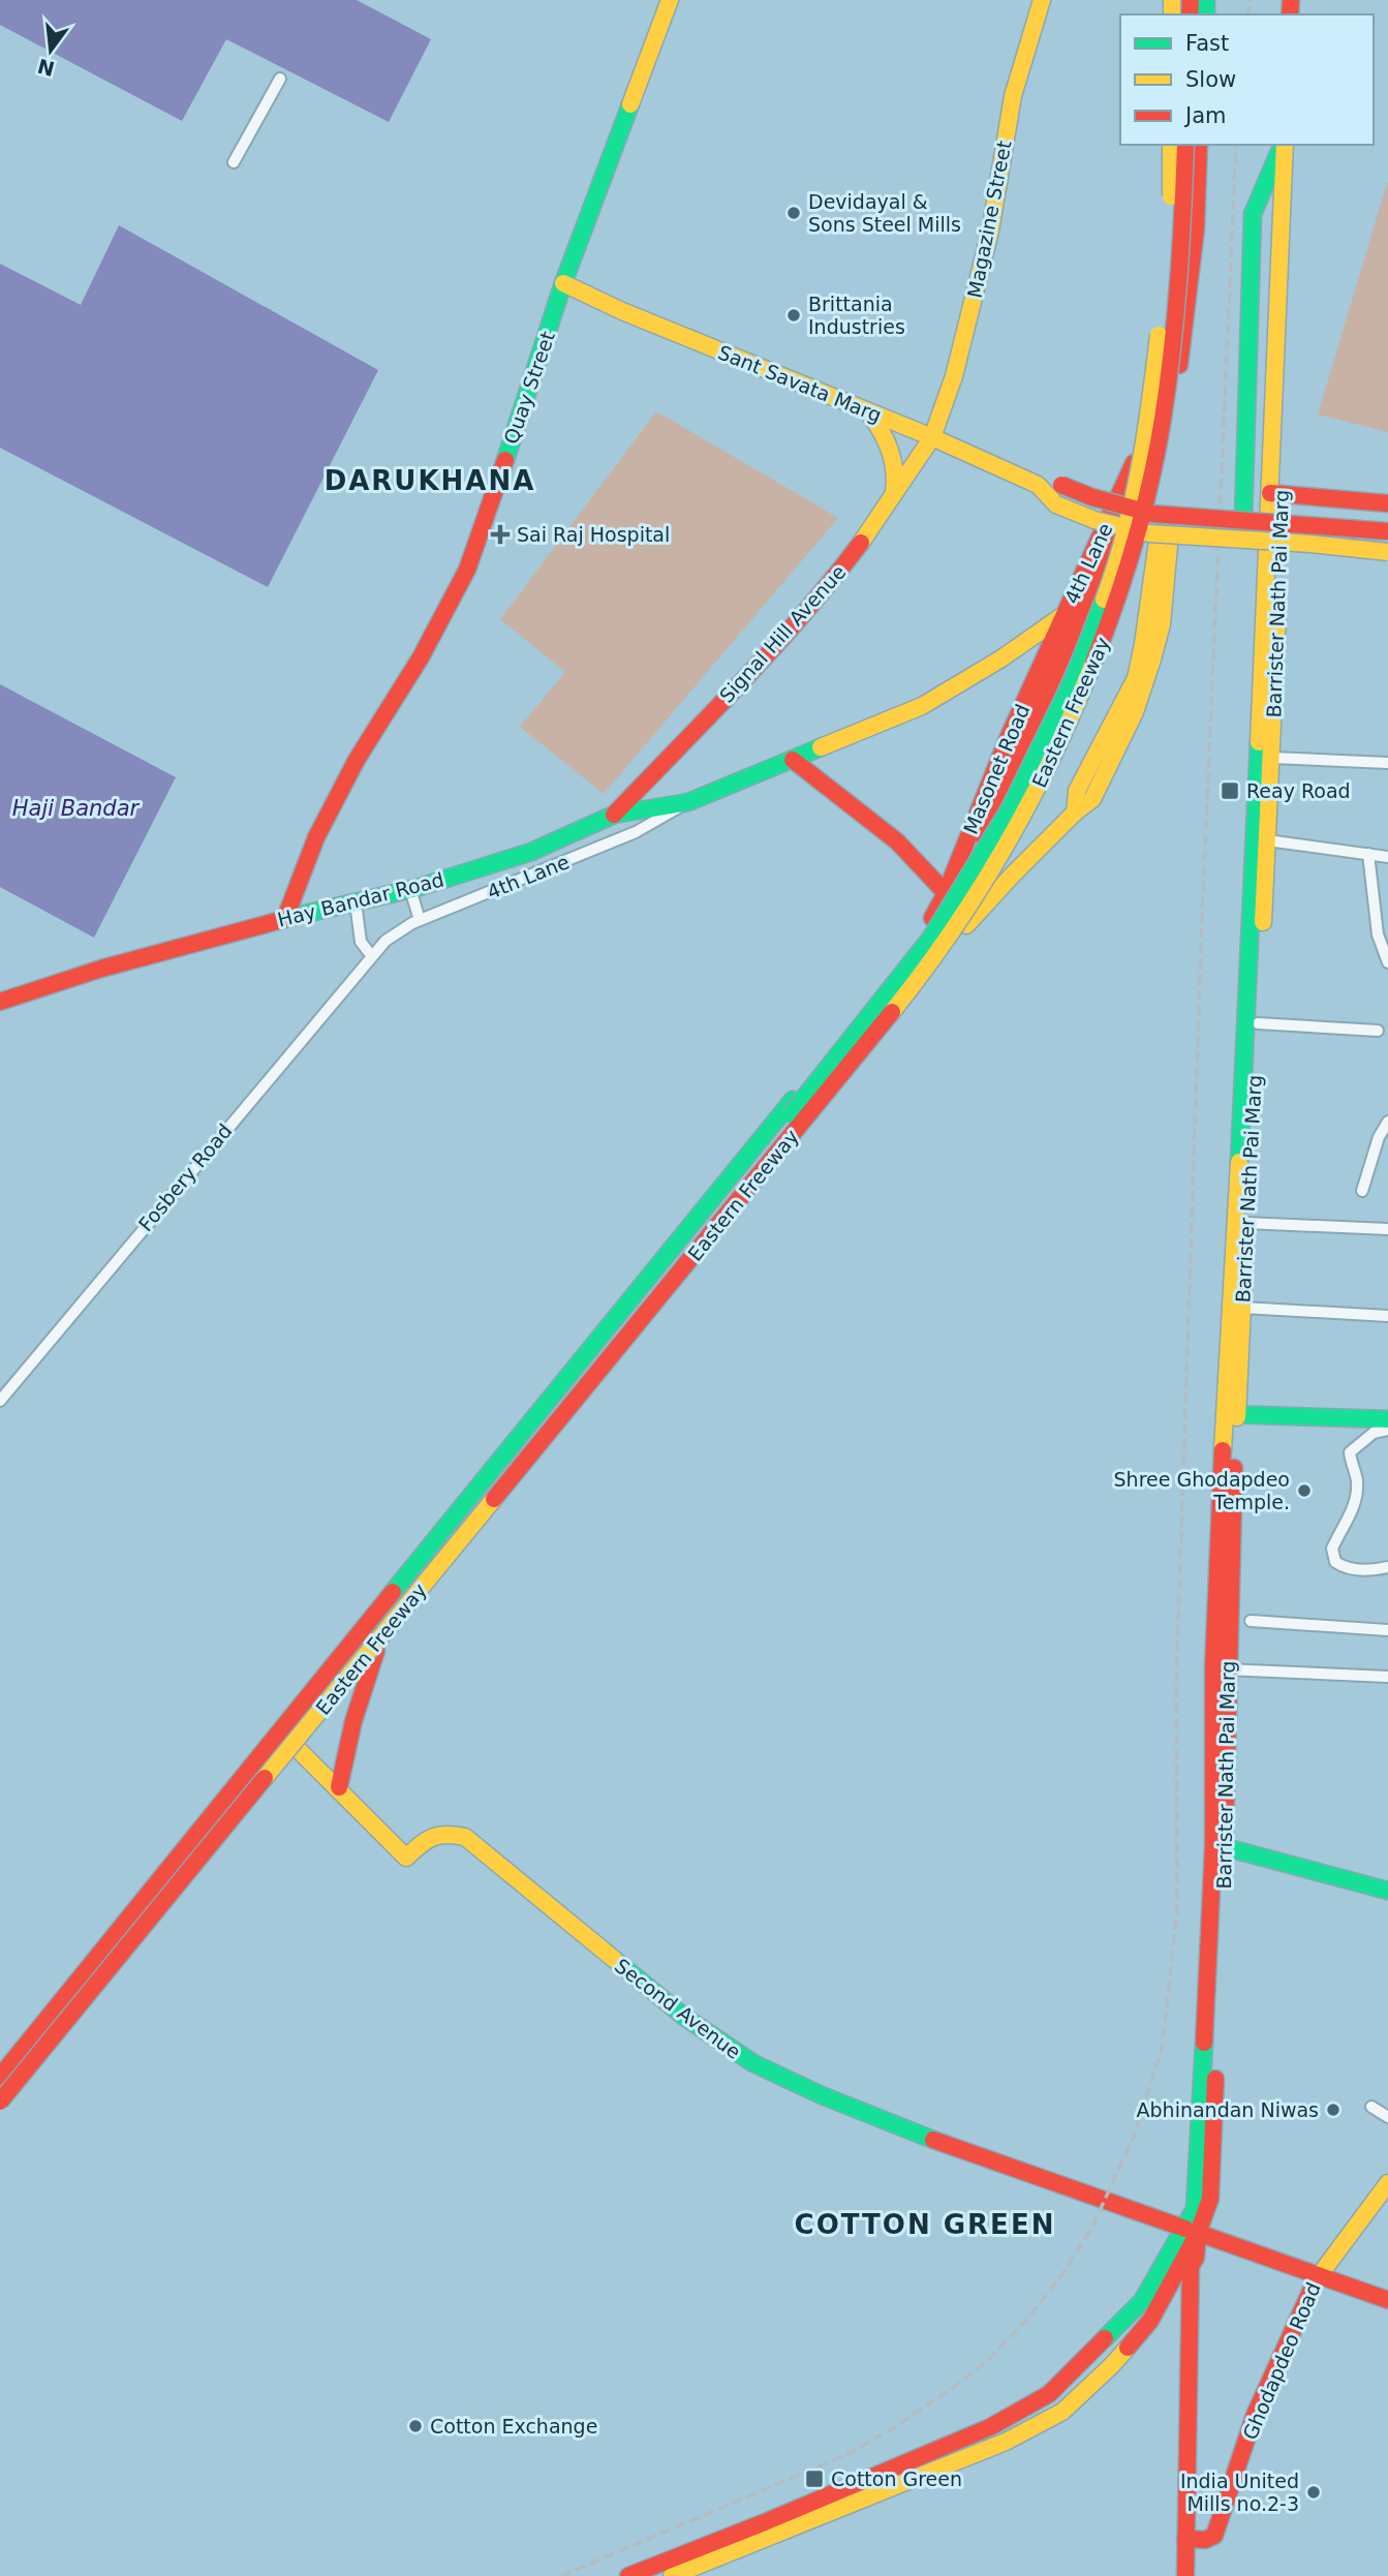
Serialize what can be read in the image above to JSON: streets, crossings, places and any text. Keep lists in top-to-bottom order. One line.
{"streets":{"main road":["Magazine Street","Sant Savata Marg","Quay Street","4th Lane","Barrister Nath Pai Marg","Signal Hill Avenue","Eastern Freeway","Masonet Road","Hay Bandar Road","Second Avenue","Ghodapdeo Road"],"street":["Fosbery Road"]},"crossings":[["Magazine Street","Sant Savata Marg"],["Magazine Street","Signal Hill Avenue"],["Sant Savata Marg","Quay Street"],["Sant Savata Marg","Signal Hill Avenue"],["Quay Street","Hay Bandar Road"],["4th Lane","Signal Hill Avenue"],["4th Lane","Masonet Road"],["4th Lane","Hay Bandar Road"],["4th Lane","Fosbery Road"],["Barrister Nath Pai Marg","Second Avenue"],["Signal Hill Avenue","Hay Bandar Road"],["Eastern Freeway","Masonet Road"]],"districts":["DARUKHANA","COTTON GREEN"],"water":["Haji Bandar"],"places":{"other":["Devidayal & Sons Steel Mills","Brittania Industries","Shree Ghodapdeo Temple.","Abhinandan Niwas","Cotton Exchange","India United Mills no.2-3"],"health":["Sai Raj Hospital"],"transit":["Reay Road","Cotton Green"]},"legend":["Fast","Slow","Jam"],"north":"bottom"}
